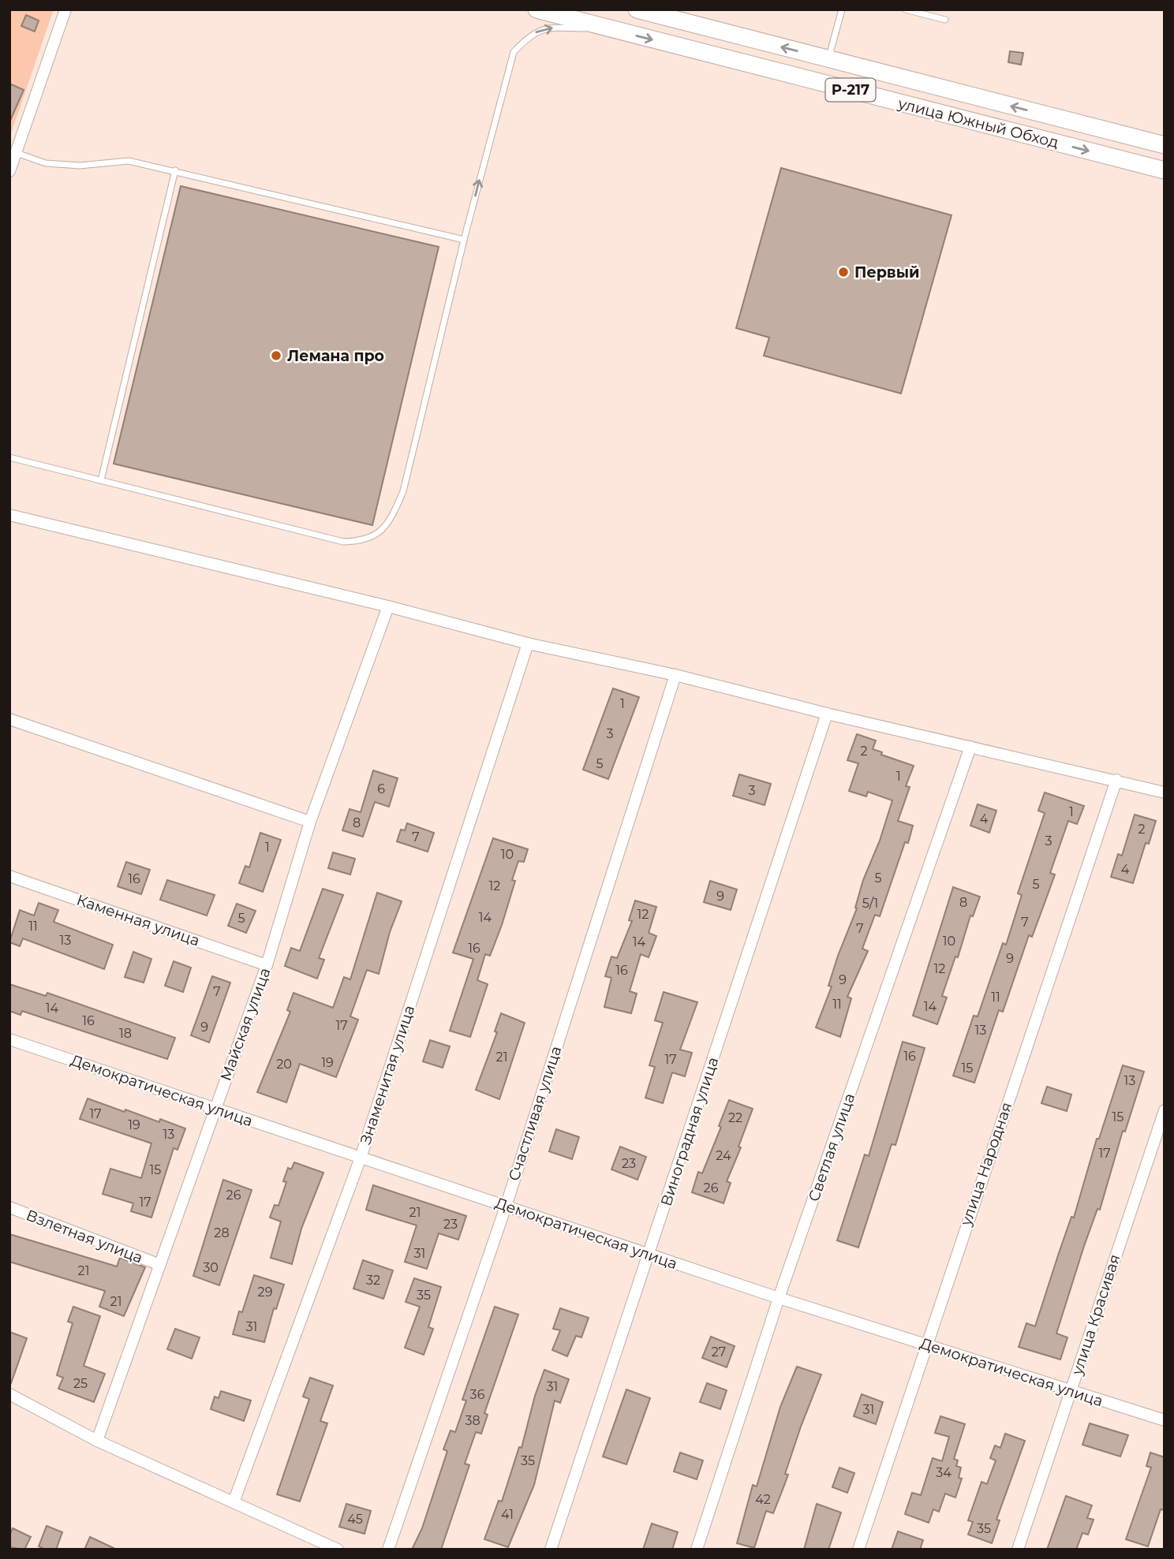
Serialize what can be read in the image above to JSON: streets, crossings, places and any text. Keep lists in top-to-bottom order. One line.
{"streets":{"main road":["Р-217","улица Южный Обход"],"street":["Каменная улица","Майская улица","Знаменитая улица","Демократическая улица","Счастливая улица","Виноградная улица","Светлая улица","улица Народная","Взлетная улица","улица Красивая"]},"crossings":[["Каменная улица","Майская улица"],["Майская улица","Демократическая улица"],["Майская улица","Взлетная улица"],["Знаменитая улица","Демократическая улица"],["Демократическая улица","Счастливая улица"],["Демократическая улица","Виноградная улица"],["Демократическая улица","Светлая улица"],["Демократическая улица","улица Народная"],["Демократическая улица","улица Красивая"]],"places":["Первый","Лемана про"],"house_numbers":["1","3","2","5","1","6","3","1","4","8","2","7","3","1","10","4","5","16","5","12","9","8","5/1","12","14","5","7","11","7","13","10","14","16","9","12","16","9","7","11","11","14","14","16","17","9","13","18","16","21","17","19","20","15","13","17","15","22","19","13","17","24","23","15","26","26","17","21","23","28","31","30","21","32","29","35","21","31","27","25","31","36","31","38","35","34","42","41","45","35"]}
